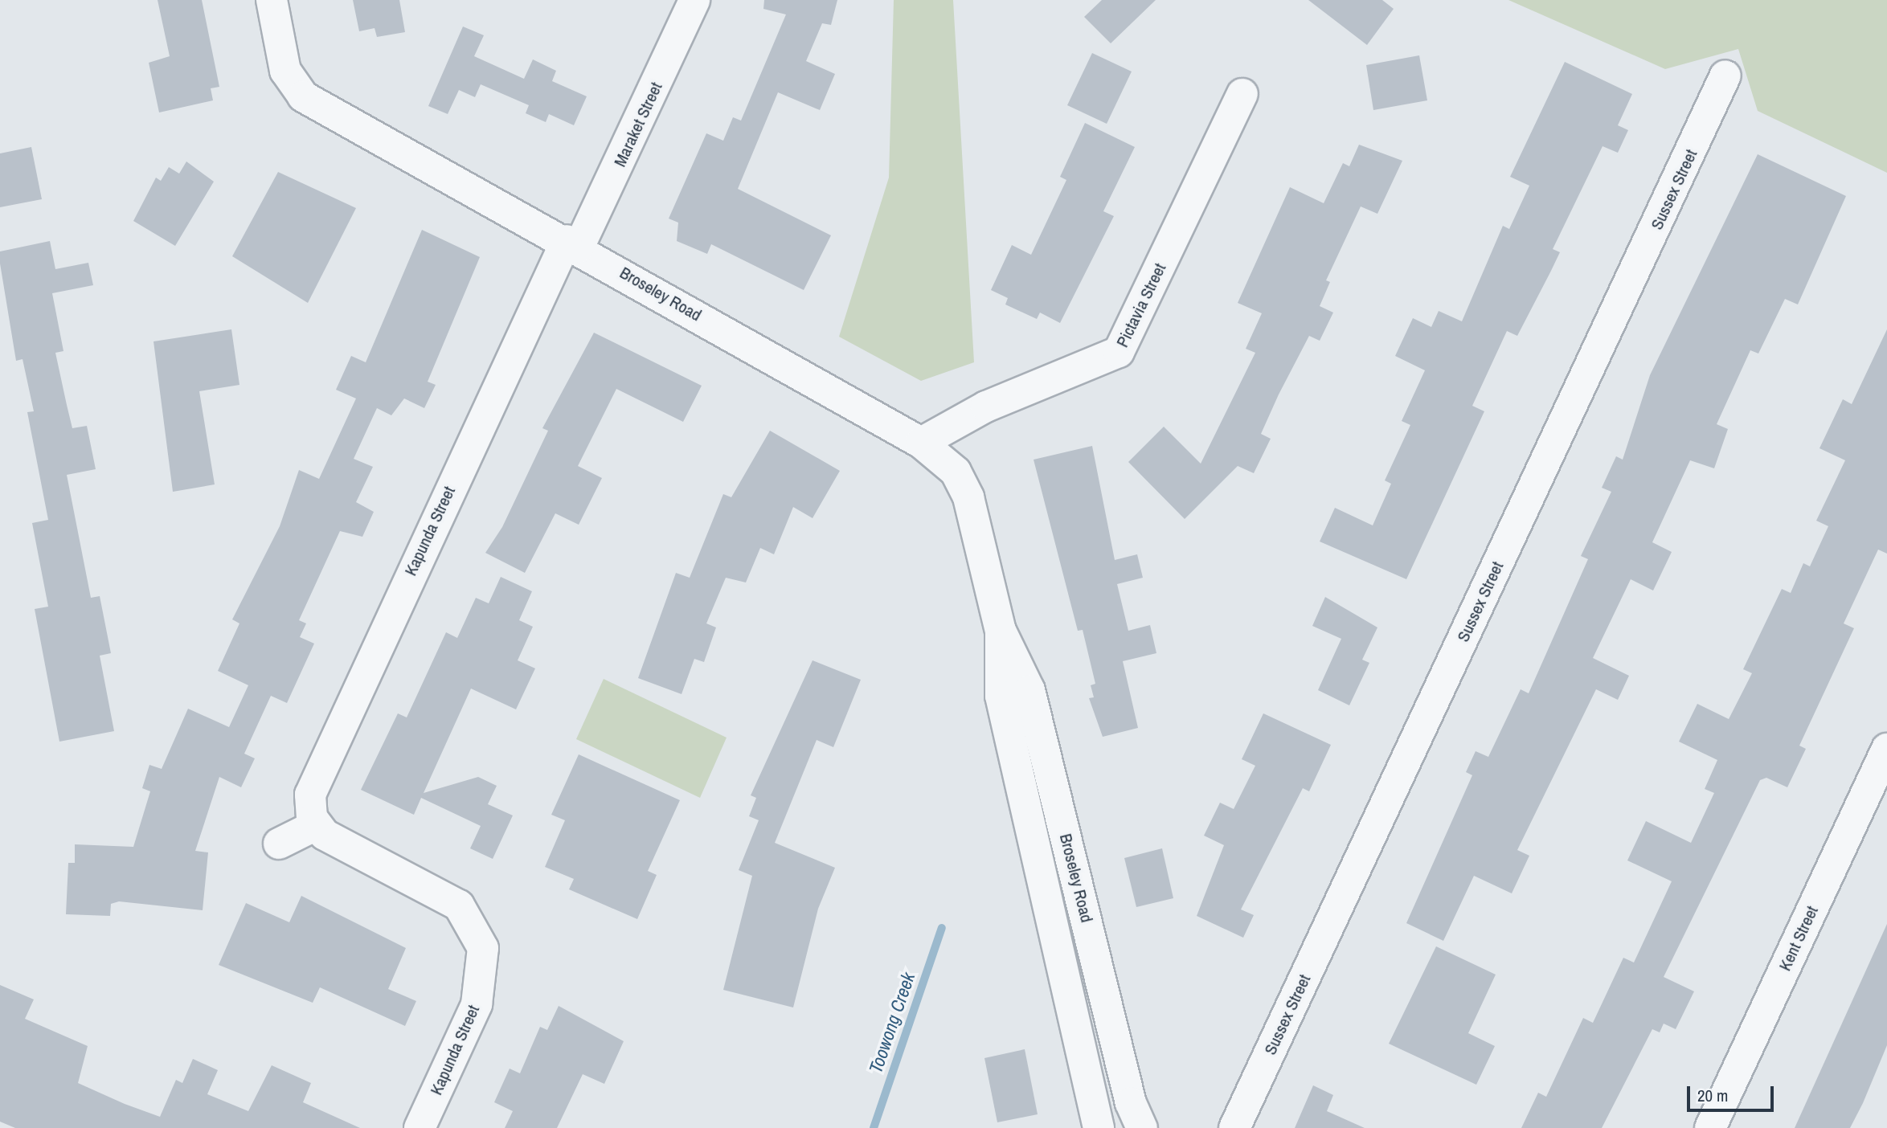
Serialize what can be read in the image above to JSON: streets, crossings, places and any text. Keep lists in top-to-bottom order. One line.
{"streets":{"street":["Maraket Street","Sussex Street","Broseley Road","Pictavia Street","Kapunda Street","Kent Street"]},"crossings":[["Maraket Street","Broseley Road"],["Maraket Street","Kapunda Street"],["Broseley Road","Pictavia Street"],["Broseley Road","Kapunda Street"]],"water":["Toowong Creek"],"scale_bar":"20 m"}
